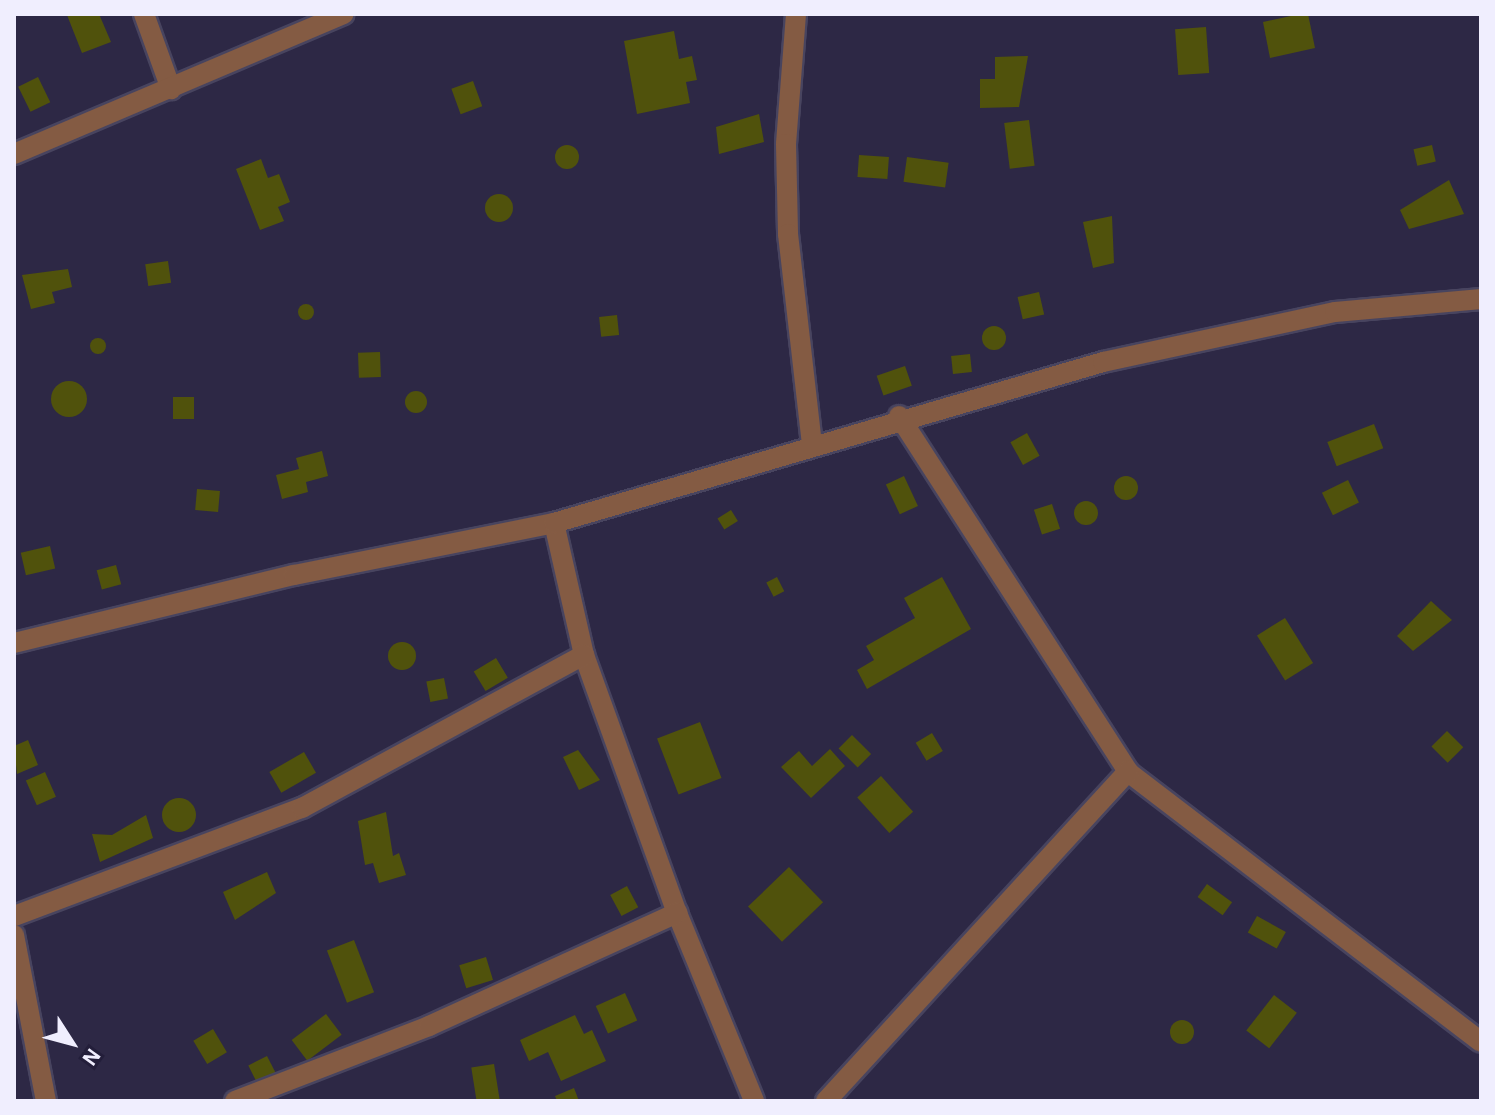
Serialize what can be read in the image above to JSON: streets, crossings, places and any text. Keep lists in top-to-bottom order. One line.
{"north":"bottom right"}
